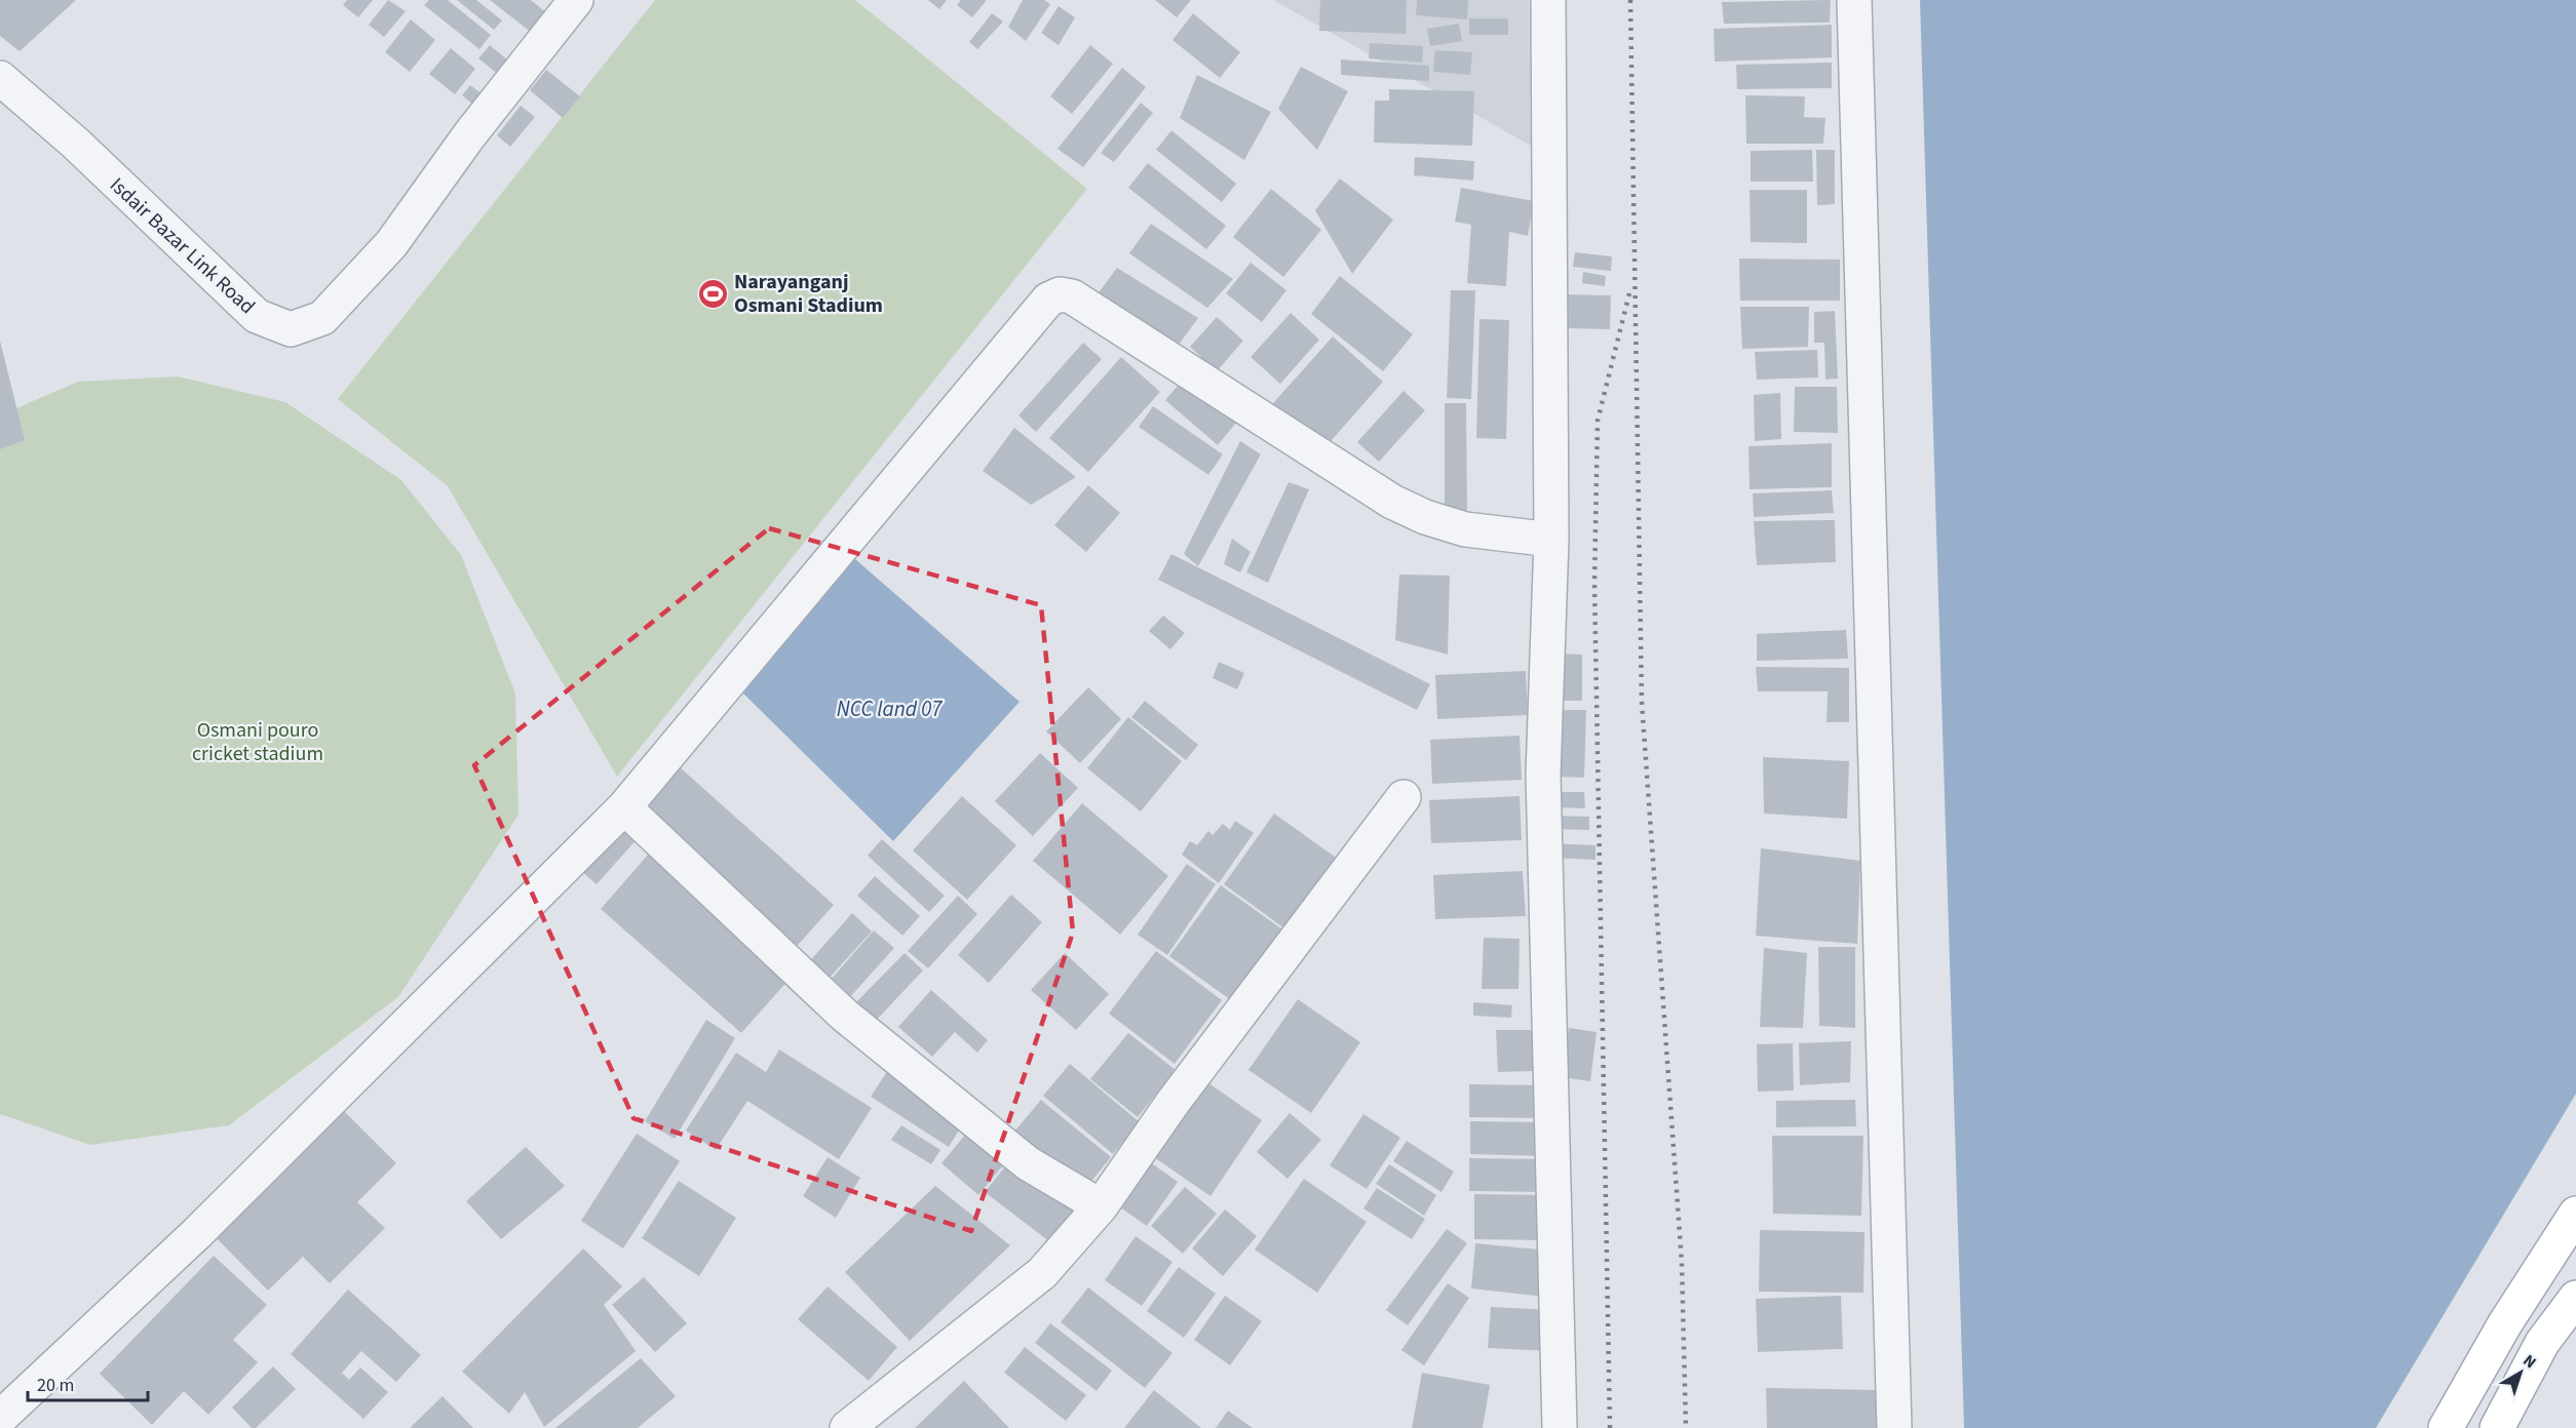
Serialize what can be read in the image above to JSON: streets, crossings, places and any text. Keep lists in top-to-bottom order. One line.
{"streets":{"street":["Isdair Bazar Link Road"]},"water":["NCC land 07"],"parks":["Osmani pouro cricket stadium"],"places":{"sports":["Narayanganj Osmani Stadium"]},"scale_bar":"20 m","north":"top right"}
